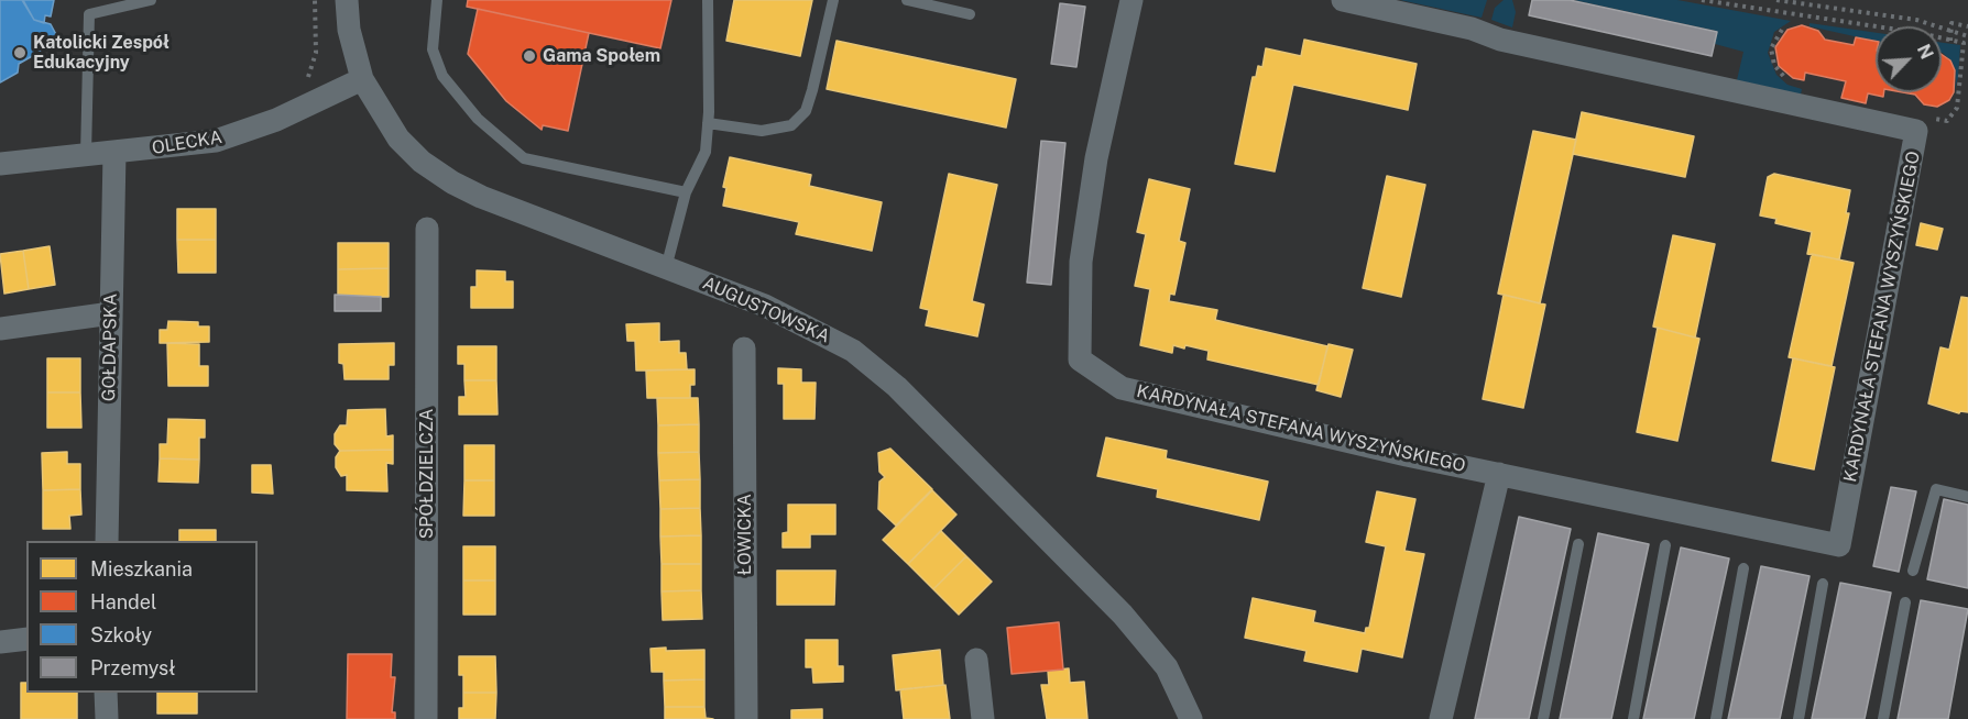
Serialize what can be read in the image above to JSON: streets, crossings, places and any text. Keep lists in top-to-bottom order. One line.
{"streets":{"street":["OLECKA","AUGUSTOWSKA","KARDYNAŁA STEFANA WYSZYŃSKIEGO","GOŁDAPSKA","SPÓŁDZIELCZA","ŁOWICKA"]},"crossings":[["OLECKA","AUGUSTOWSKA"],["OLECKA","GOŁDAPSKA"]],"places":["Katolicki Zespół Edukacyjny","Gama Społem"],"legend":["Mieszkania","Handel","Szkoły","Przemysł"],"north":"top right"}
